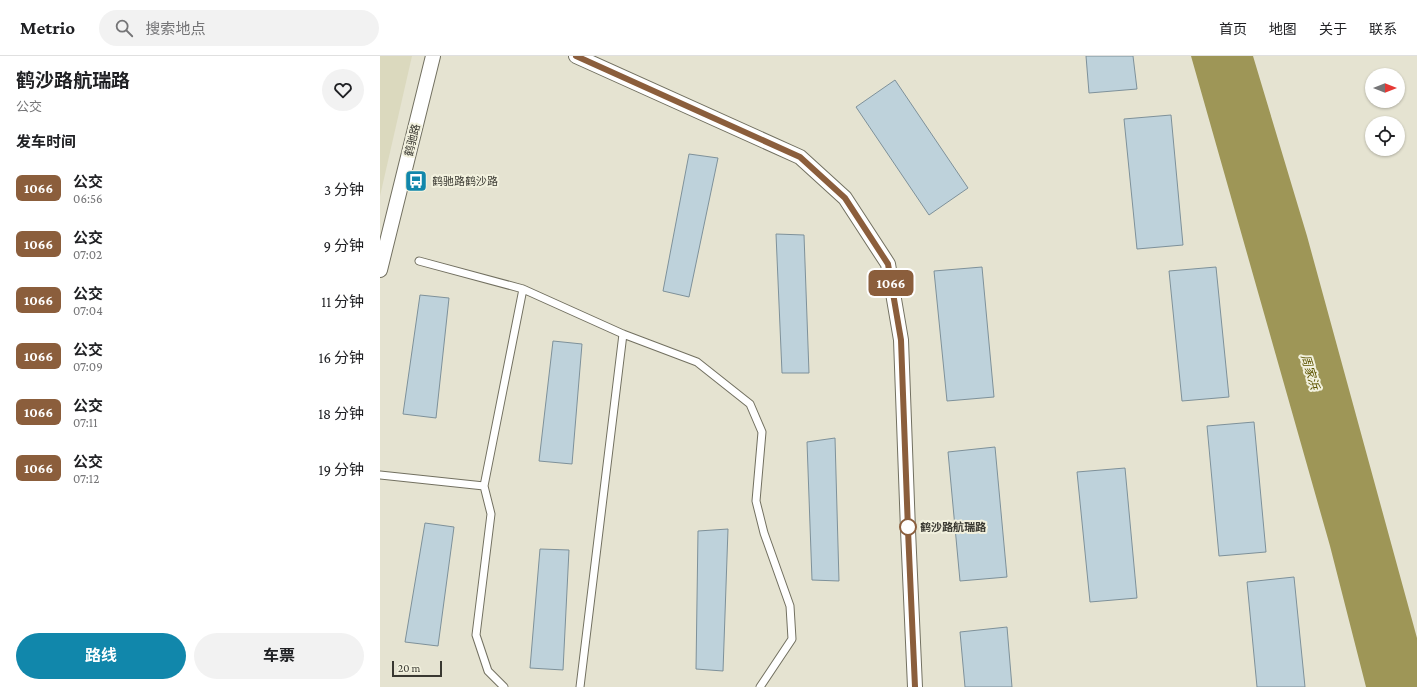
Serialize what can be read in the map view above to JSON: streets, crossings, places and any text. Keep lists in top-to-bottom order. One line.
{"streets":{"street":["鹤驰路"]},"water":["周家浜"],"places":{"bus stop":["鹤驰路鹤沙路"],"other":["鹤沙路航瑞路"]},"lines":["bus line 1066"],"scale_bar":"20 m","north":"right","page":{"header":"Metrio","search":"搜索地点","nav":["首页","地图","关于","联系"],"heading":[["鹤沙路航瑞路","公交"],"发车时间"],"on_map":"1066","list":[{"mark":"1066","name":"公交","note":"06:56","value":"3 分钟"},{"mark":"1066","name":"公交","note":"07:02","value":"9 分钟"},{"mark":"1066","name":"公交","note":"07:04","value":"11 分钟"},{"mark":"1066","name":"公交","note":"07:09","value":"16 分钟"},{"mark":"1066","name":"公交","note":"07:11","value":"18 分钟"},{"mark":"1066","name":"公交","note":"07:12","value":"19 分钟"}],"buttons":["路线","车票"],"scale":"20 m"}}
